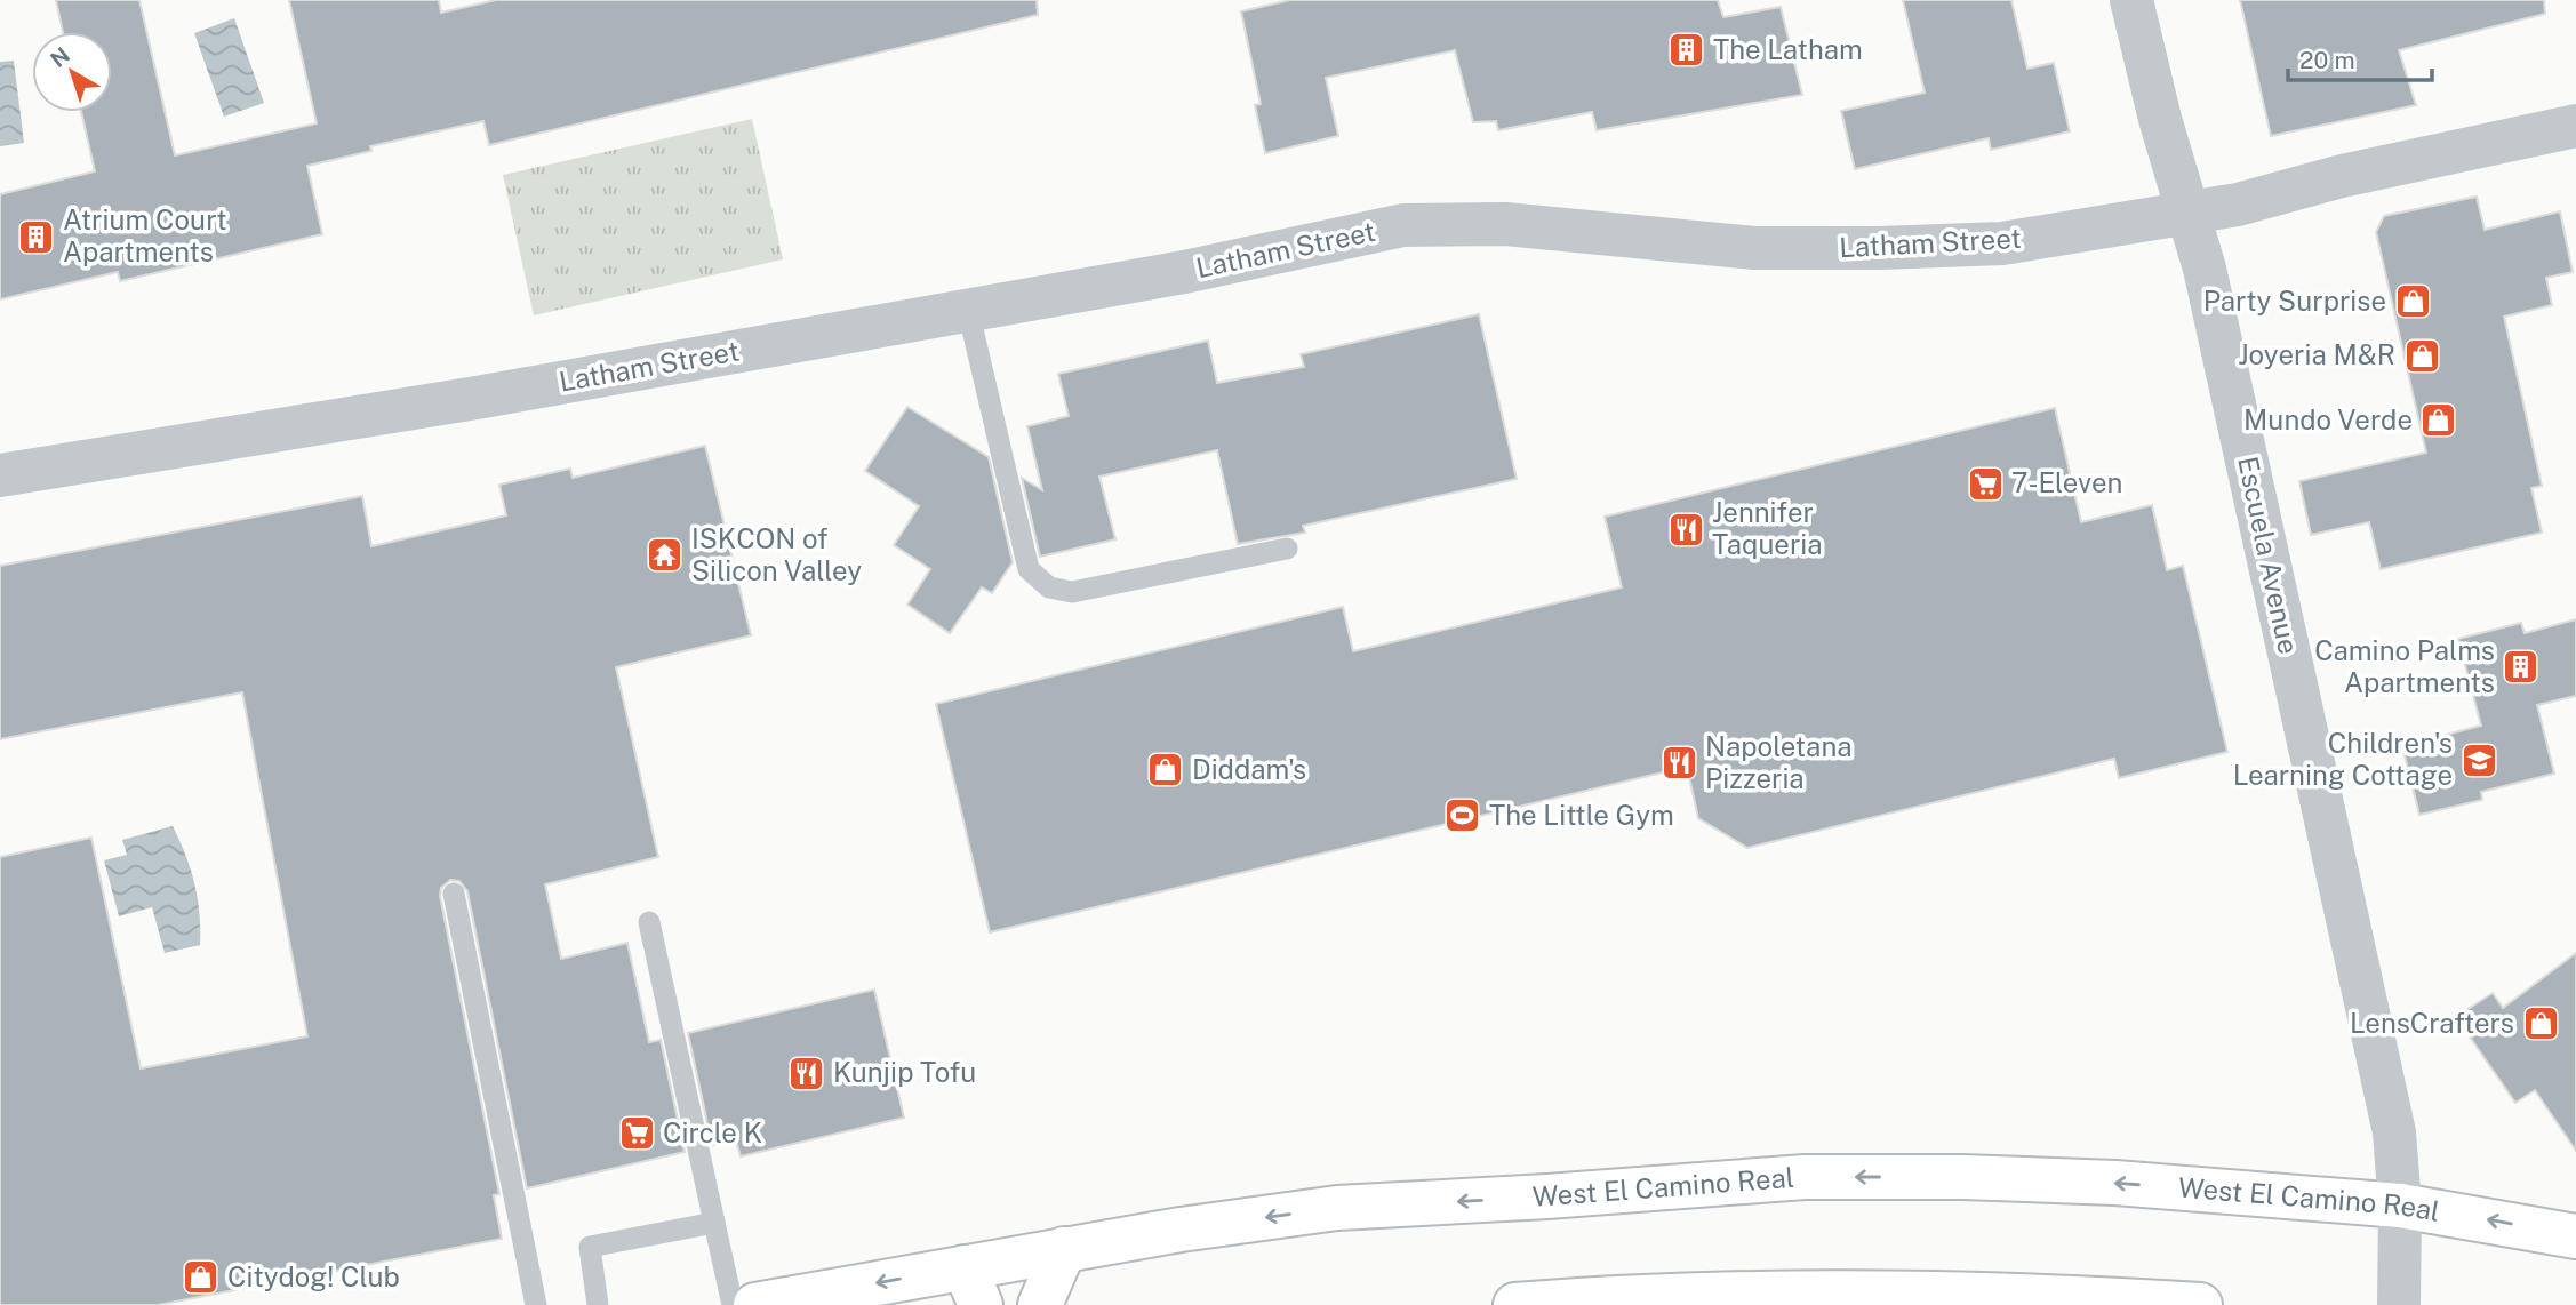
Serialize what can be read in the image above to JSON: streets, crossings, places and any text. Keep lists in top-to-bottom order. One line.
{"streets":{"main road":["West El Camino Real"],"street":["Latham Street","Escuela Avenue"]},"crossings":[["Latham Street","Escuela Avenue"],["Escuela Avenue","West El Camino Real"]],"places":{"building":["The Latham","Atrium Court Apartments","Camino Palms Apartments"],"shop":["Party Surprise","Joyeria M&R","Mundo Verde","Diddam's","LensCrafters","Citydog! Club"],"supermarket":["7-Eleven","Circle K"],"restaurant":["Jennifer Taqueria","Napoletana Pizzeria","Kunjip Tofu"],"temple":["ISKCON of Silicon Valley"],"school or university":["Children's Learning Cottage"],"sports":["The Little Gym"]},"scale_bar":"20 m","north":"top left"}
